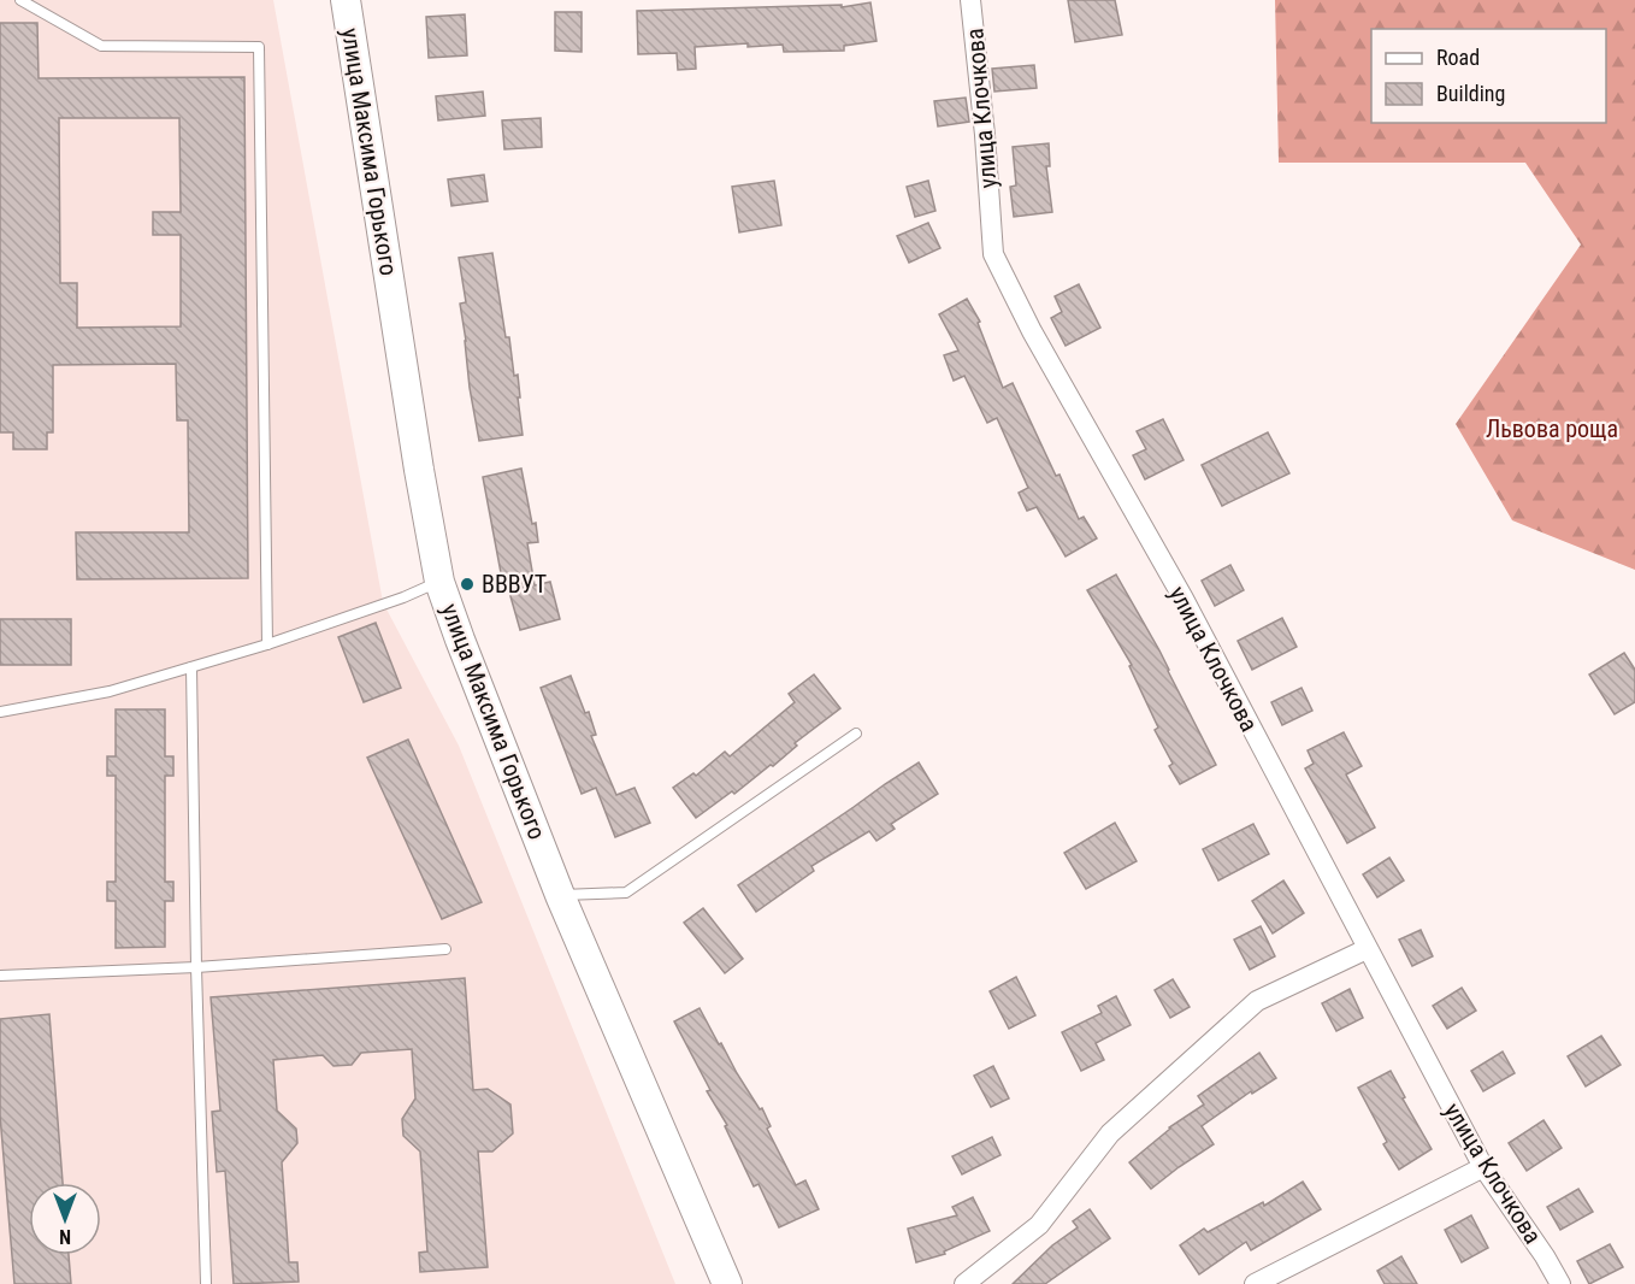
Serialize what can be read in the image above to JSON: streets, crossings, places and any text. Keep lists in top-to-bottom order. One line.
{"streets":{"main road":["улица Максима Горького"],"street":["улица Клочкова"]},"parks":["Львова роща"],"places":["ВВВУТ"],"legend":["Road","Building"],"north":"bottom"}
